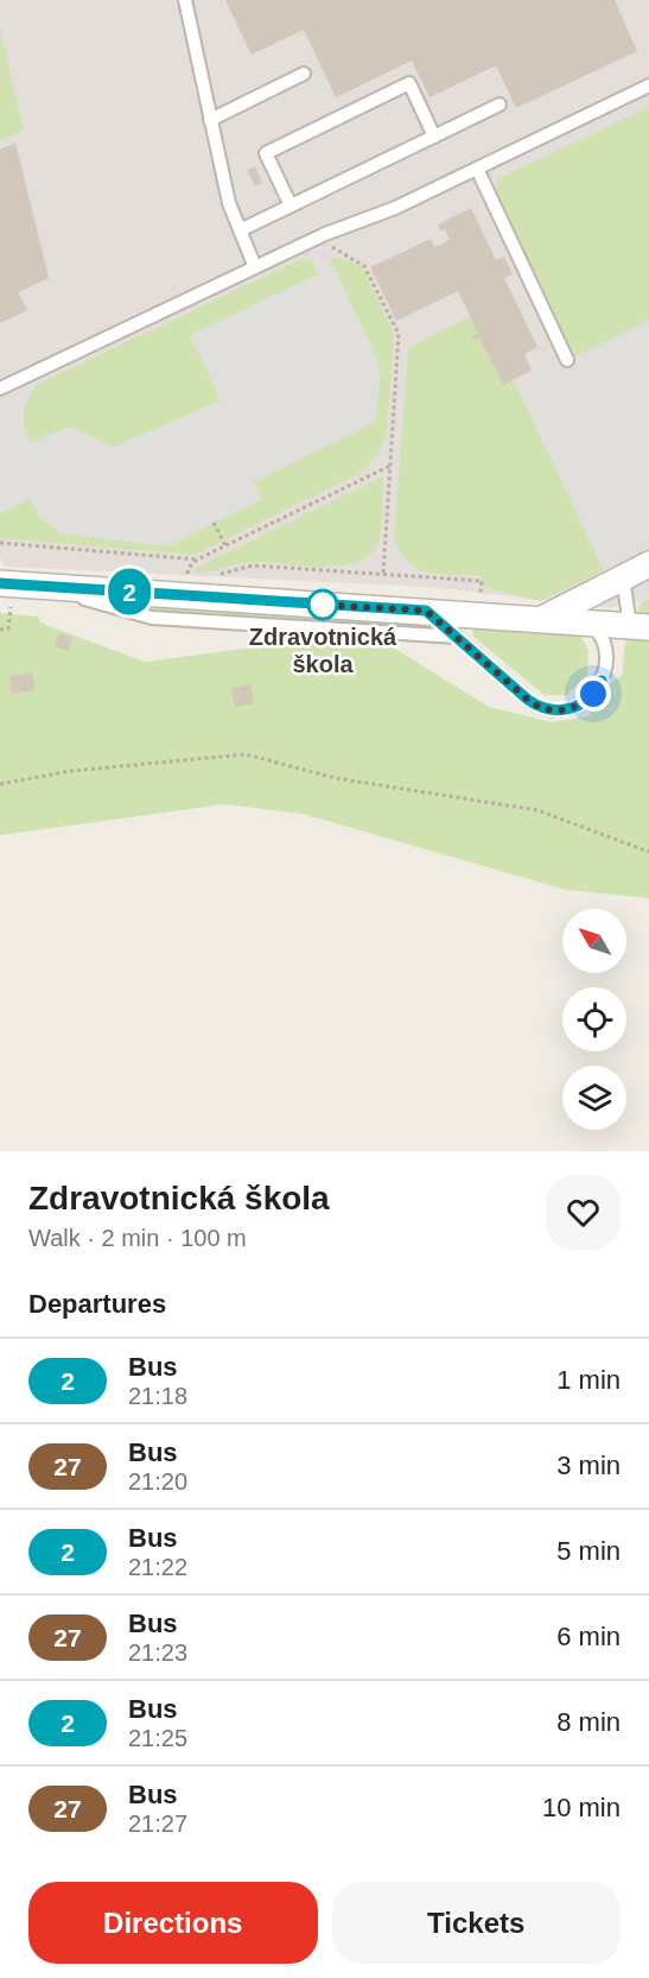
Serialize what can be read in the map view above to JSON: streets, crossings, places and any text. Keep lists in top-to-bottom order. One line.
{"places":["Zdravotnická škola"],"lines":["bus line 2"],"north":"top left","page":{"on_map":"2","heading":[["Zdravotnická škola","Walk · 2 min · 100 m"],"Departures"],"list":[{"mark":"2","name":"Bus","note":"21:18","value":"1 min"},{"mark":"27","name":"Bus","note":"21:20","value":"3 min"},{"mark":"2","name":"Bus","note":"21:22","value":"5 min"},{"mark":"27","name":"Bus","note":"21:23","value":"6 min"},{"mark":"2","name":"Bus","note":"21:25","value":"8 min"},{"mark":"27","name":"Bus","note":"21:27","value":"10 min"}],"buttons":["Directions","Tickets"]}}
